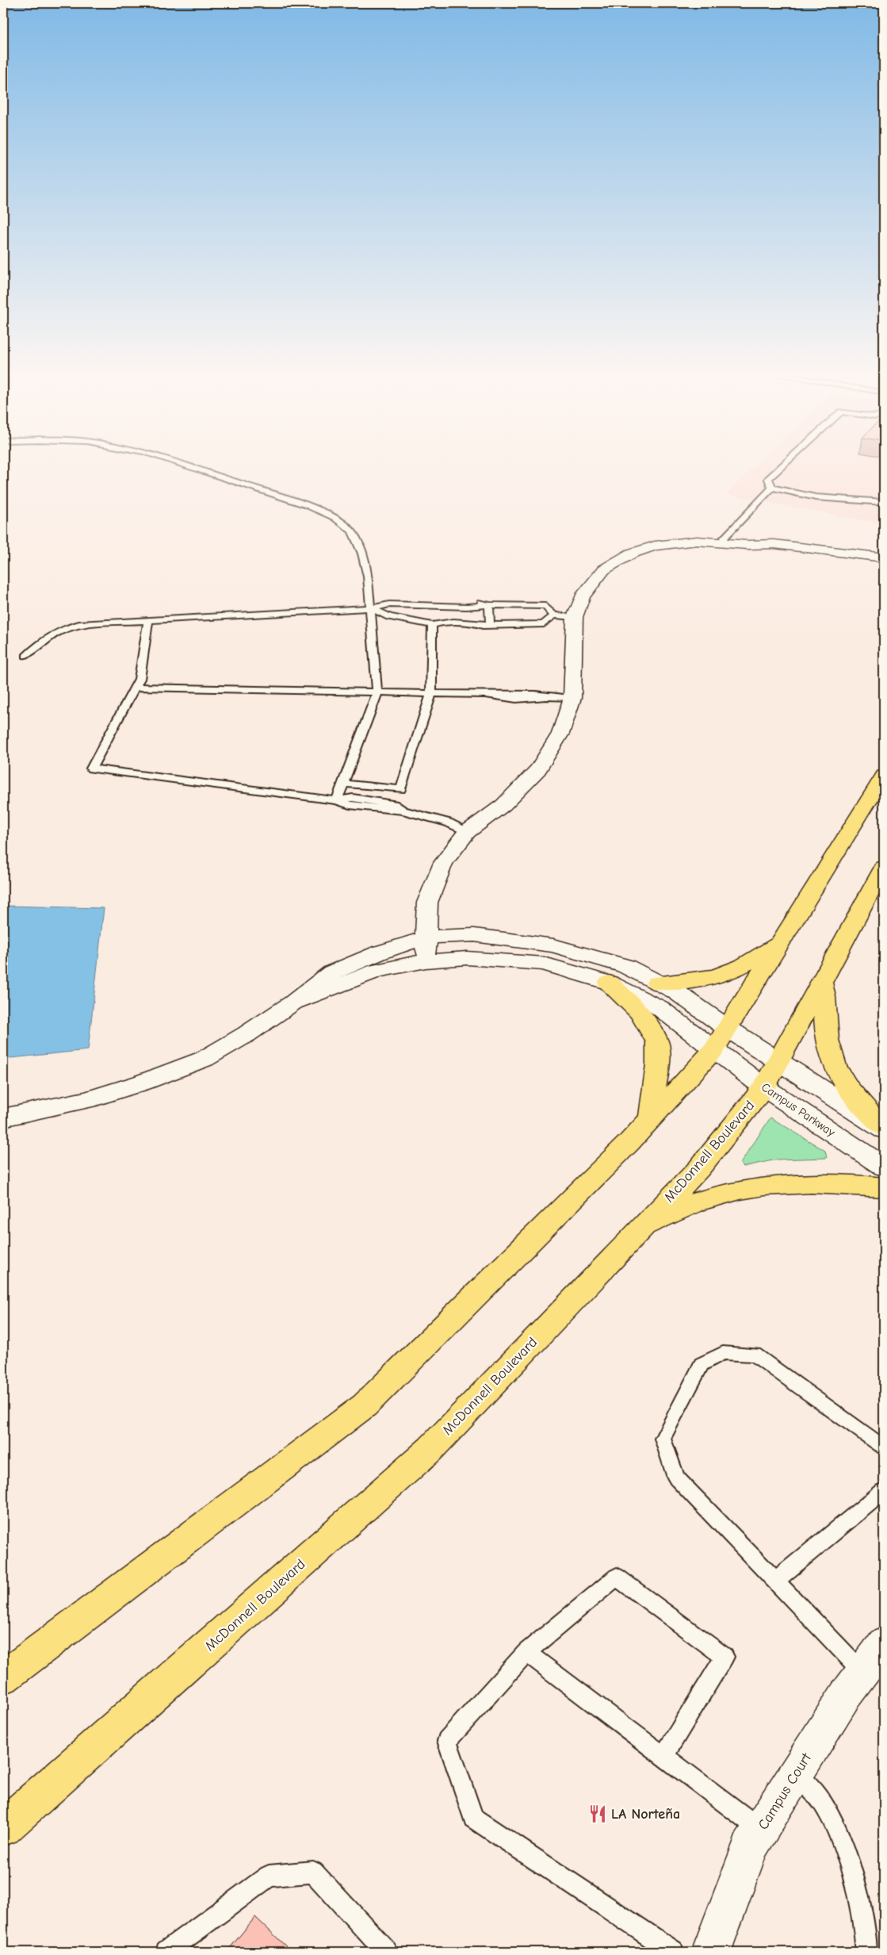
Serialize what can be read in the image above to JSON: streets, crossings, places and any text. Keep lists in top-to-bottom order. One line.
{"streets":{"main road":["McDonnell Boulevard"],"street":["Campus Parkway","Campus Court"]},"crossings":[["Campus Parkway","McDonnell Boulevard"]],"places":{"restaurant":["LA Norteña"]}}
